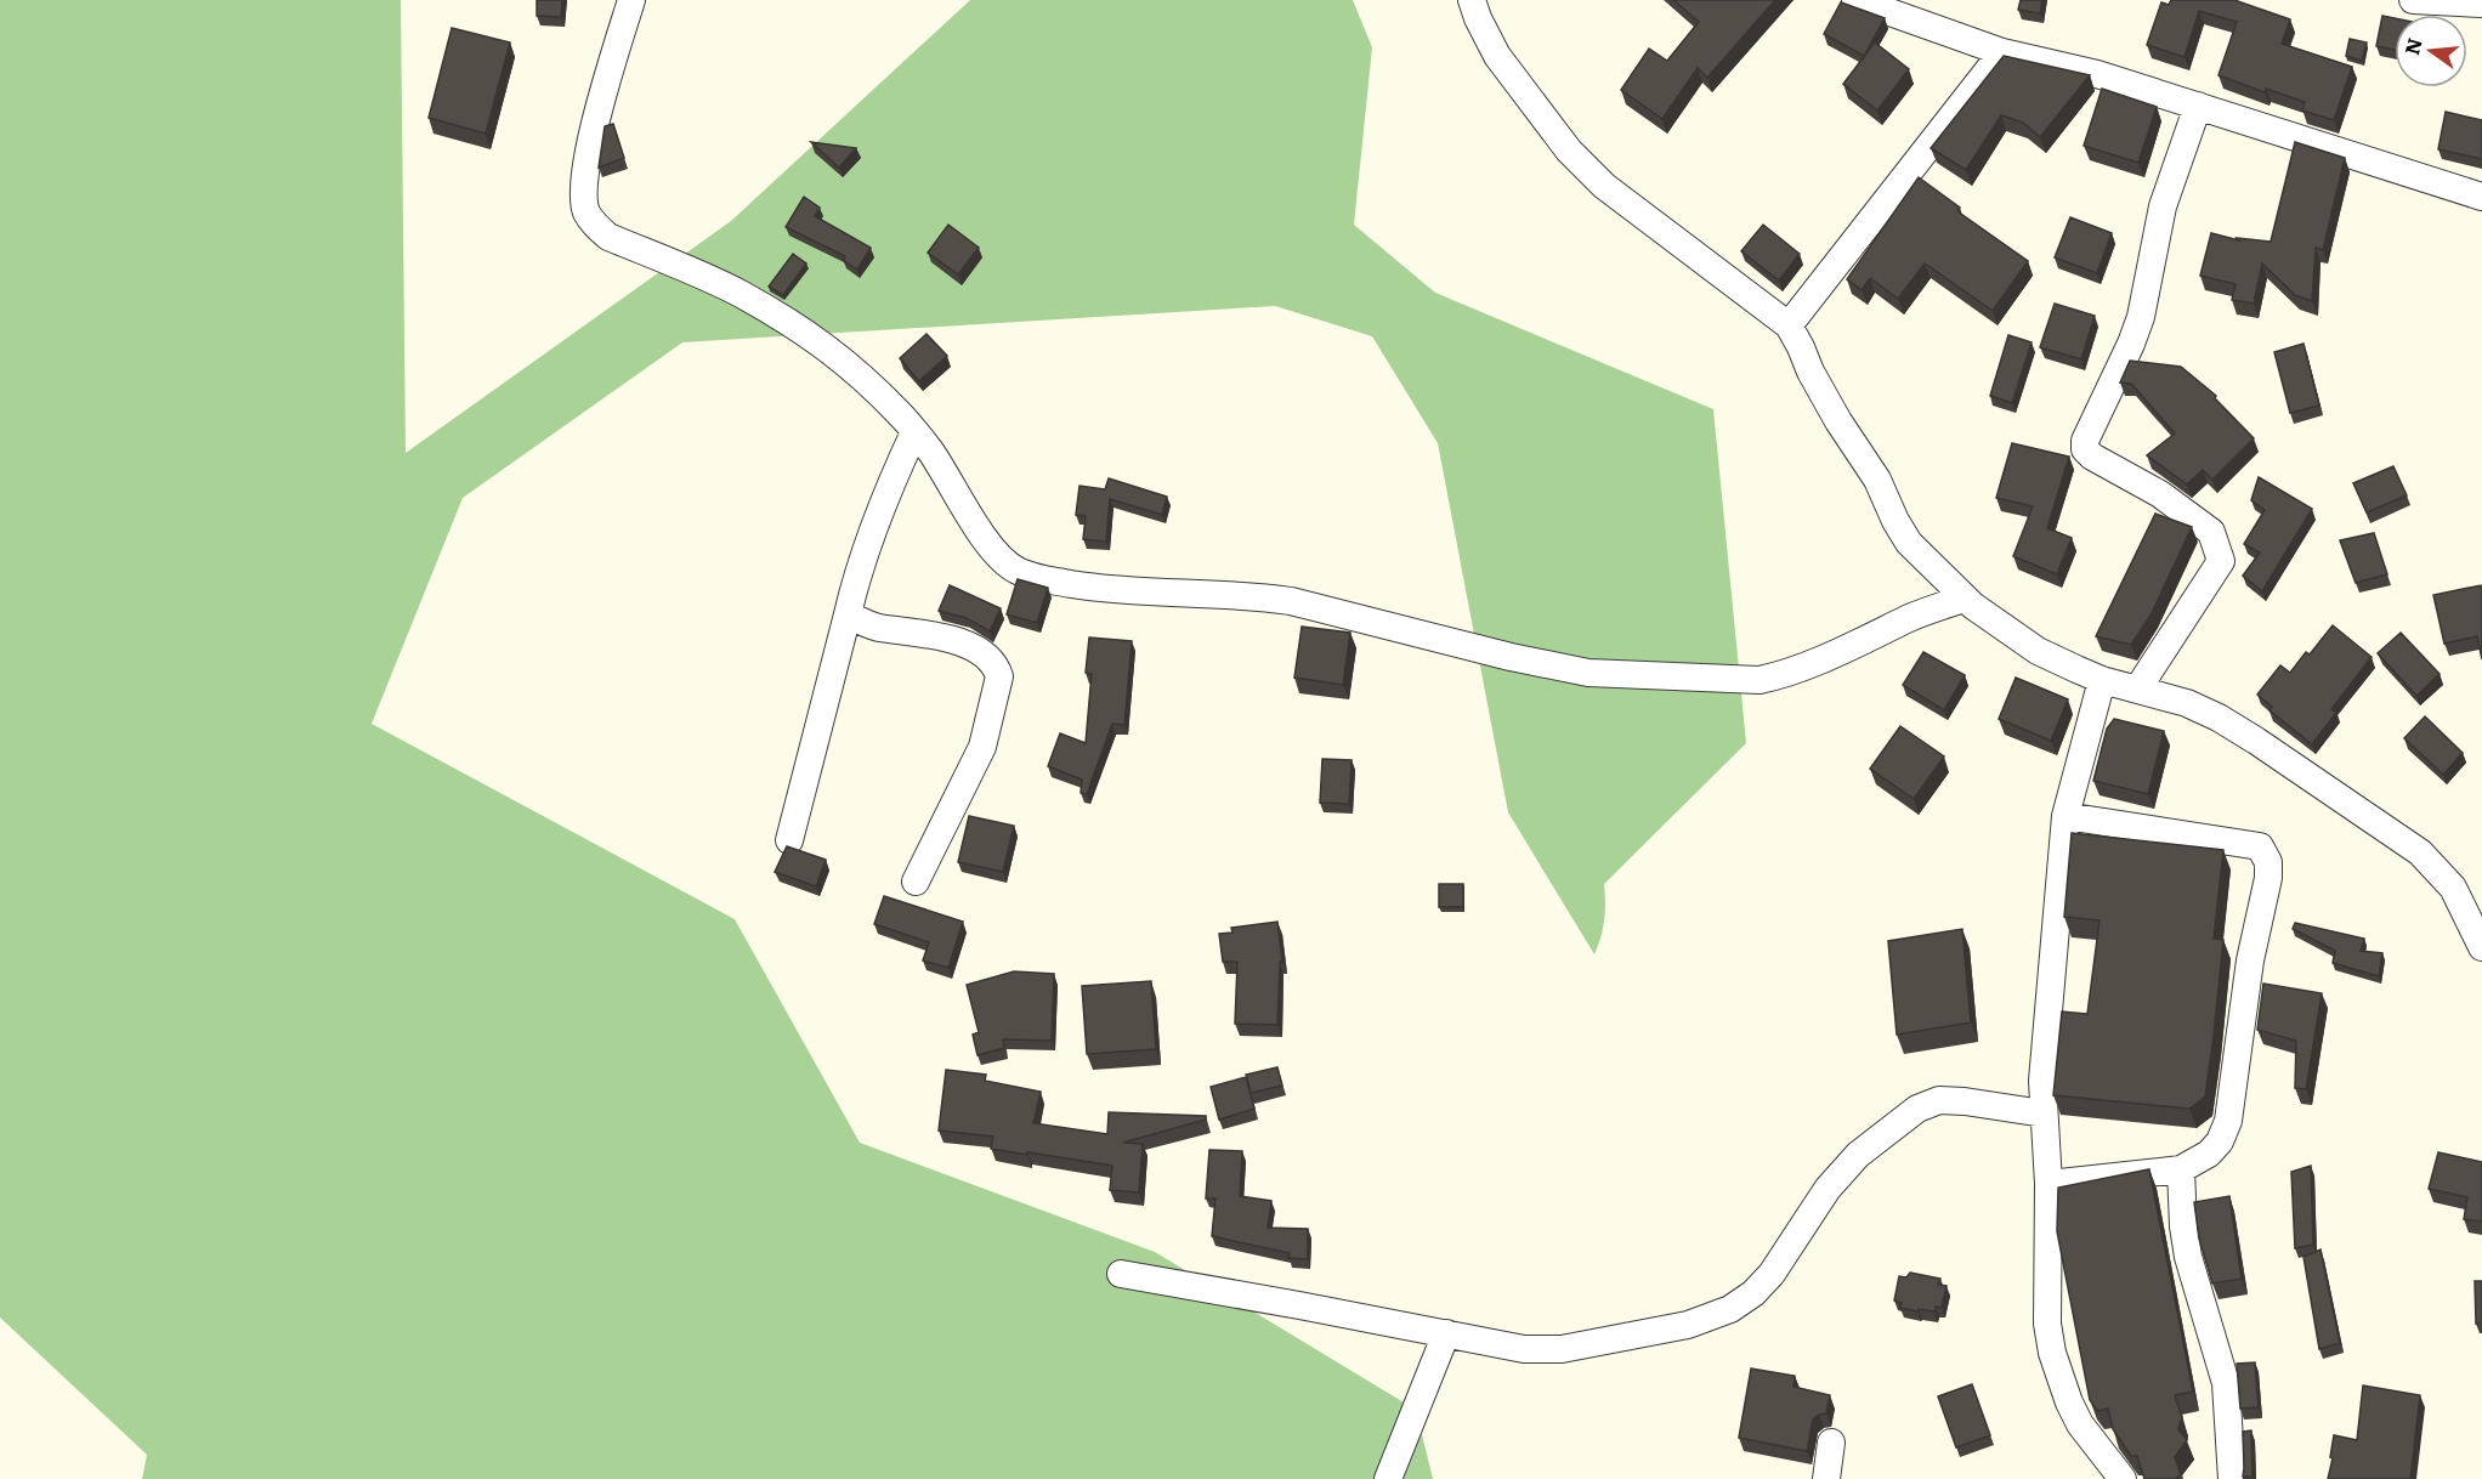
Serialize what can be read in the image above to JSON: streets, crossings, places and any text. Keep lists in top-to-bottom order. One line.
{"north":"left"}
